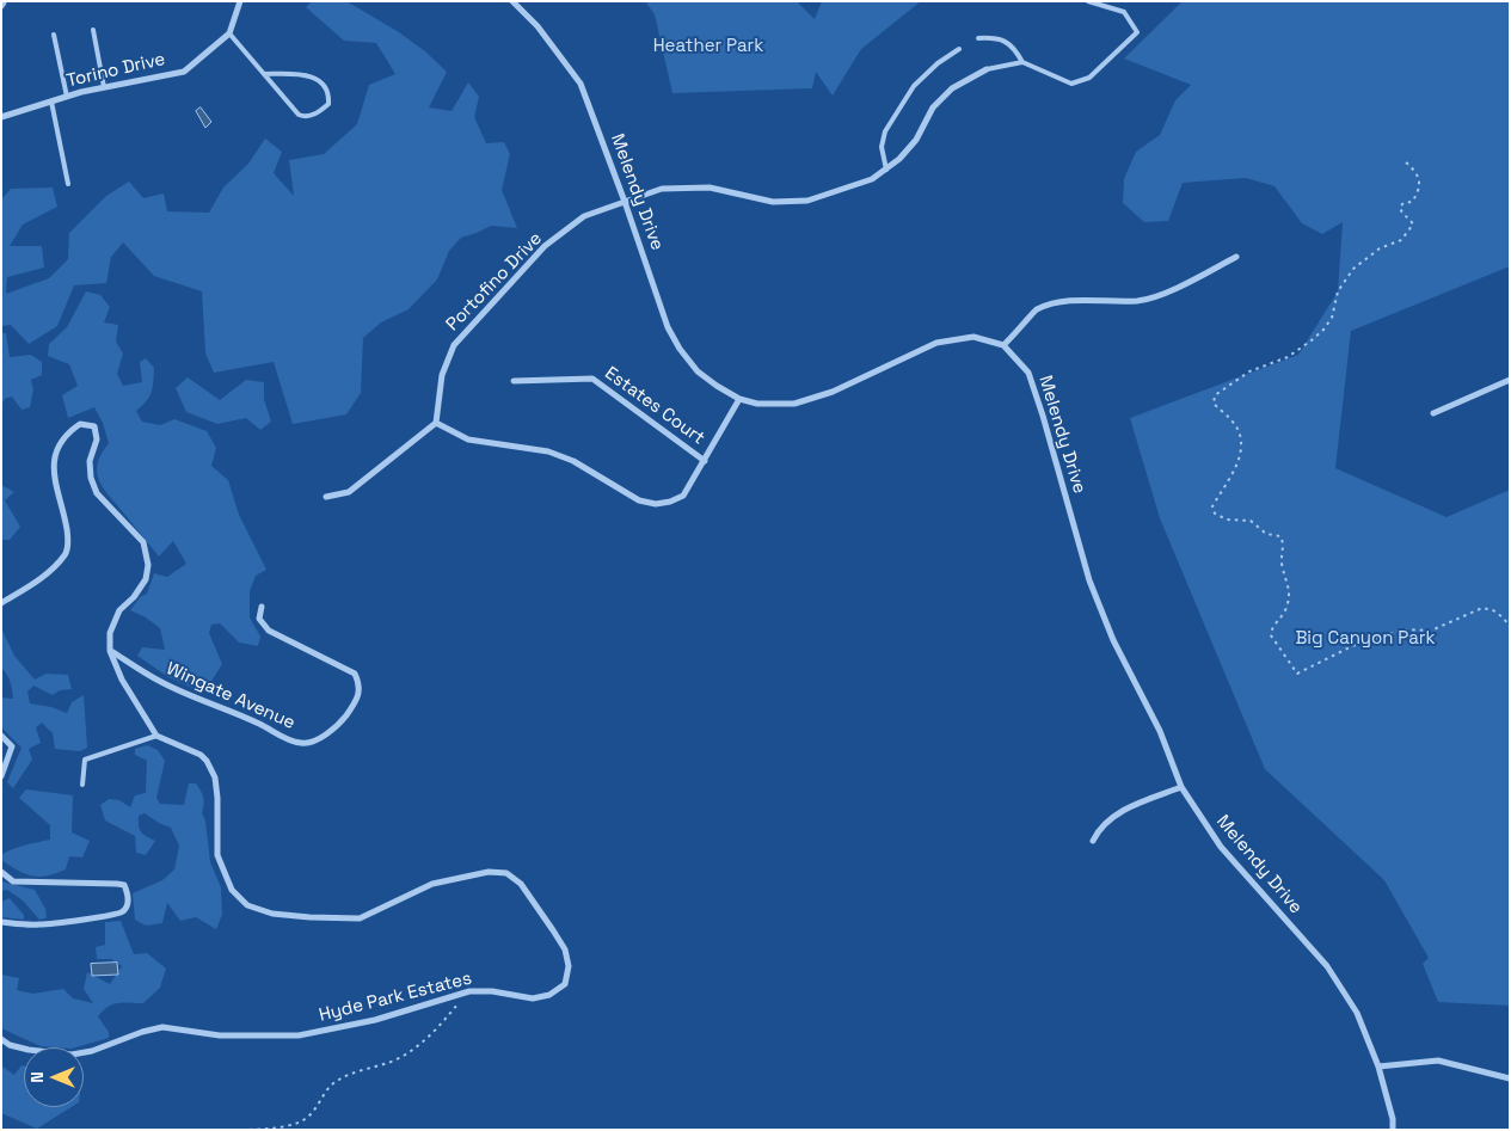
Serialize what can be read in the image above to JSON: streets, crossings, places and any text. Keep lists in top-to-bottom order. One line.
{"streets":{"street":["Torino Drive","Melendy Drive","Portofino Drive","Estates Court","Wingate Avenue","Hyde Park Estates"]},"crossings":[["Melendy Drive","Portofino Drive"]],"parks":["Heather Park","Big Canyon Park"],"north":"left"}
